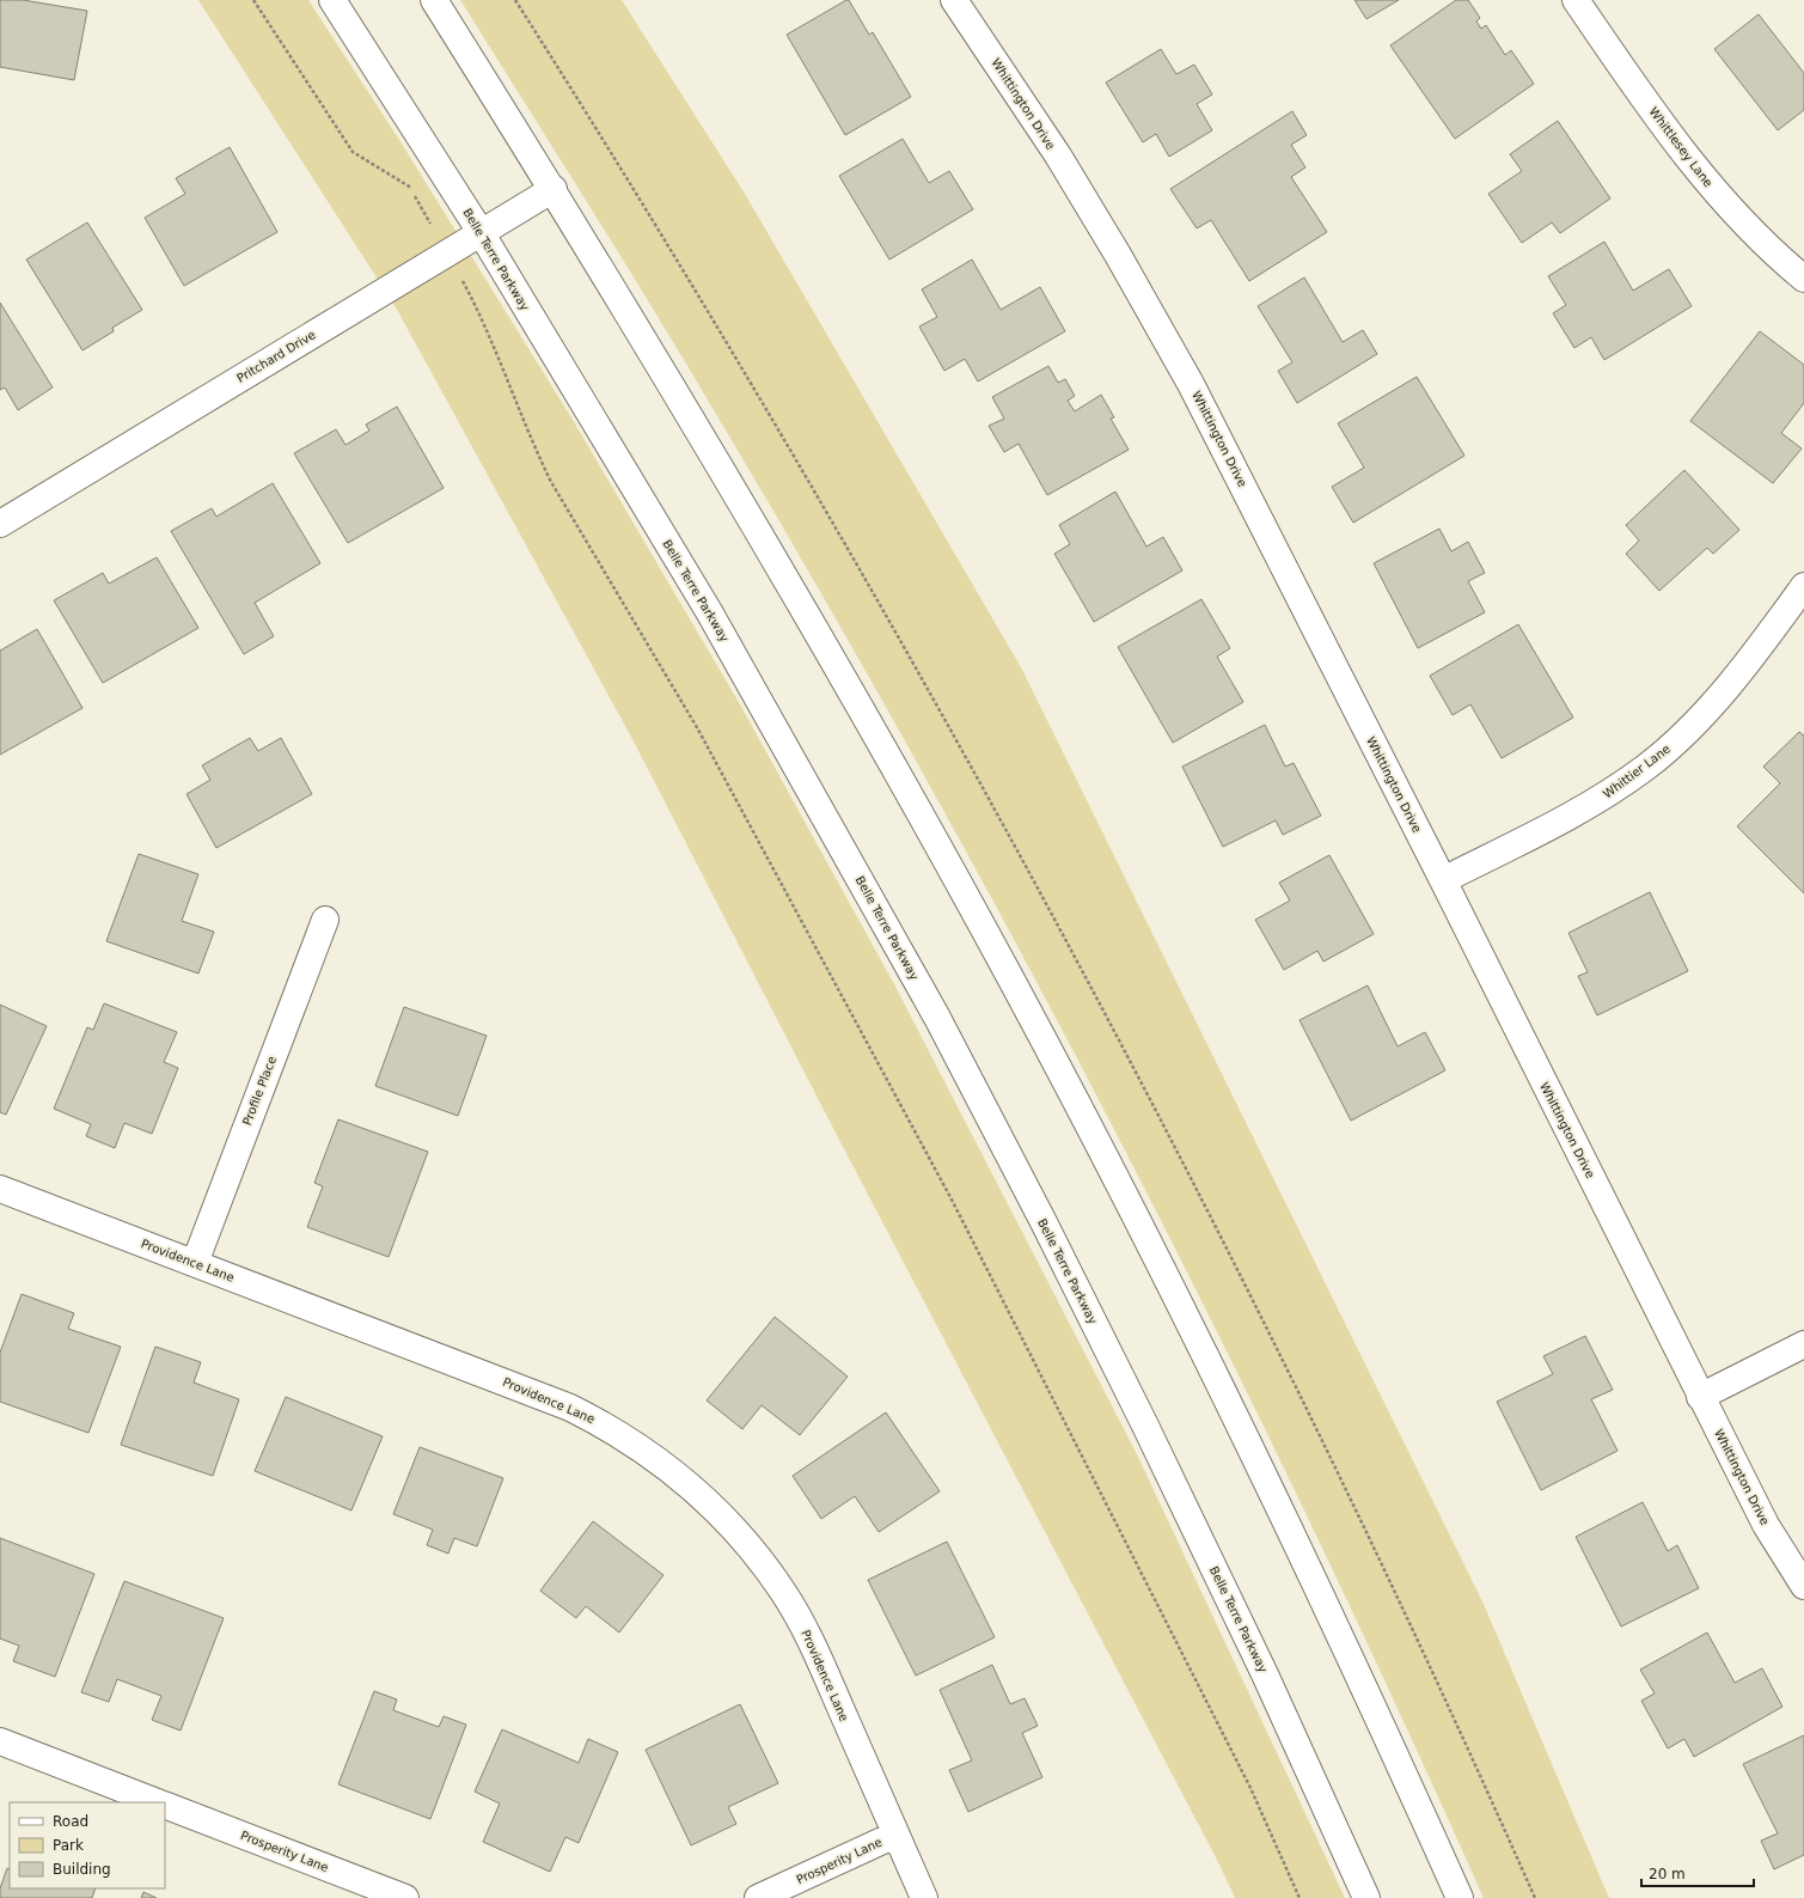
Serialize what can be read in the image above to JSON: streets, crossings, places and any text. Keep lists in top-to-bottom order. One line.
{"streets":{"street":["Whittington Drive","Whittlesey Lane","Belle Terre Parkway","Pritchard Drive","Whittier Lane","Profile Place","Providence Lane","Prosperity Lane"]},"crossings":[["Whittington Drive","Whittier Lane"],["Belle Terre Parkway","Pritchard Drive"],["Profile Place","Providence Lane"],["Providence Lane","Prosperity Lane"]],"legend":["Road","Park","Building"],"scale_bar":"20 m"}
